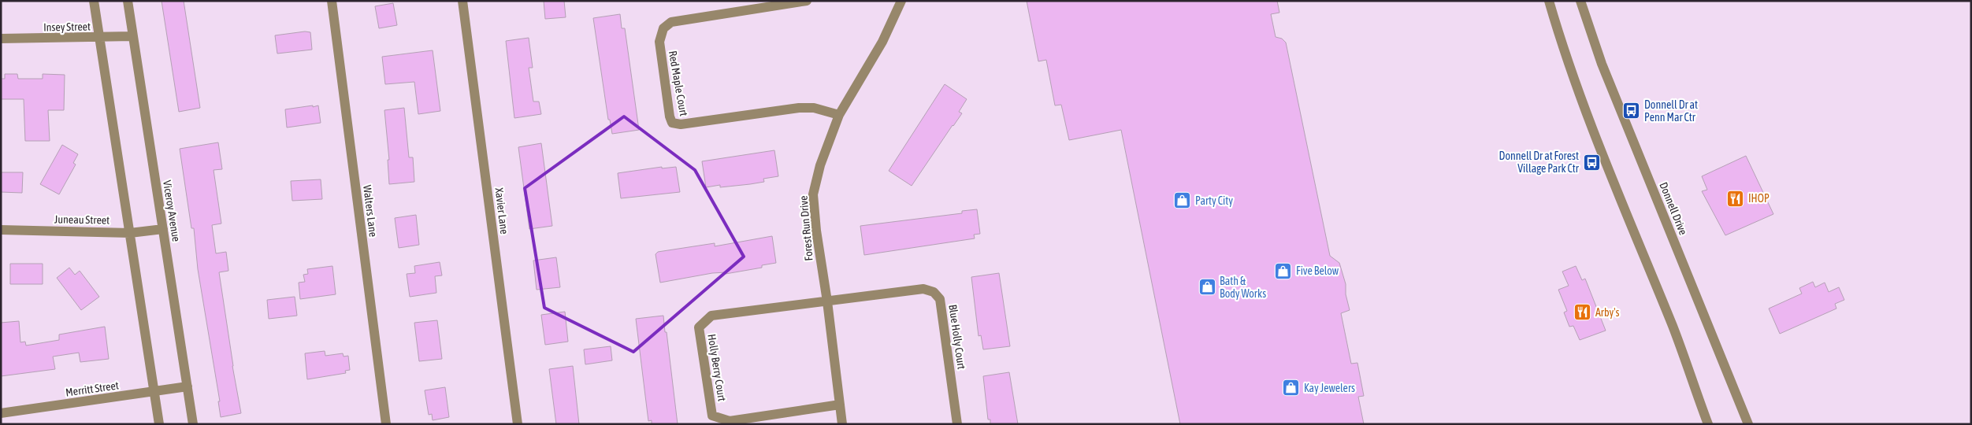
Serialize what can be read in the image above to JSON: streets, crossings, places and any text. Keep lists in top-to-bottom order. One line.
{"streets":{"street":["Insey Street","Red Maple Court","Donnell Drive","Viceroy Avenue","Walters Lane","Xavier Lane","Juneau Street","Forest Run Drive","Blue Holly Court","Holly Berry Court","Merritt Street"]},"crossings":[["Insey Street","Viceroy Avenue"],["Red Maple Court","Forest Run Drive"],["Viceroy Avenue","Juneau Street"],["Viceroy Avenue","Merritt Street"],["Forest Run Drive","Blue Holly Court"],["Forest Run Drive","Holly Berry Court"],["Blue Holly Court","Holly Berry Court"]],"places":{"bus stop":["Donnell Dr at Penn Mar Ctr","Donnell Dr at Forest Village Park Ctr"],"restaurant":["IHOP","Arby's"],"shop":["Party City","Five Below","Bath & Body Works","Kay Jewelers"]}}
